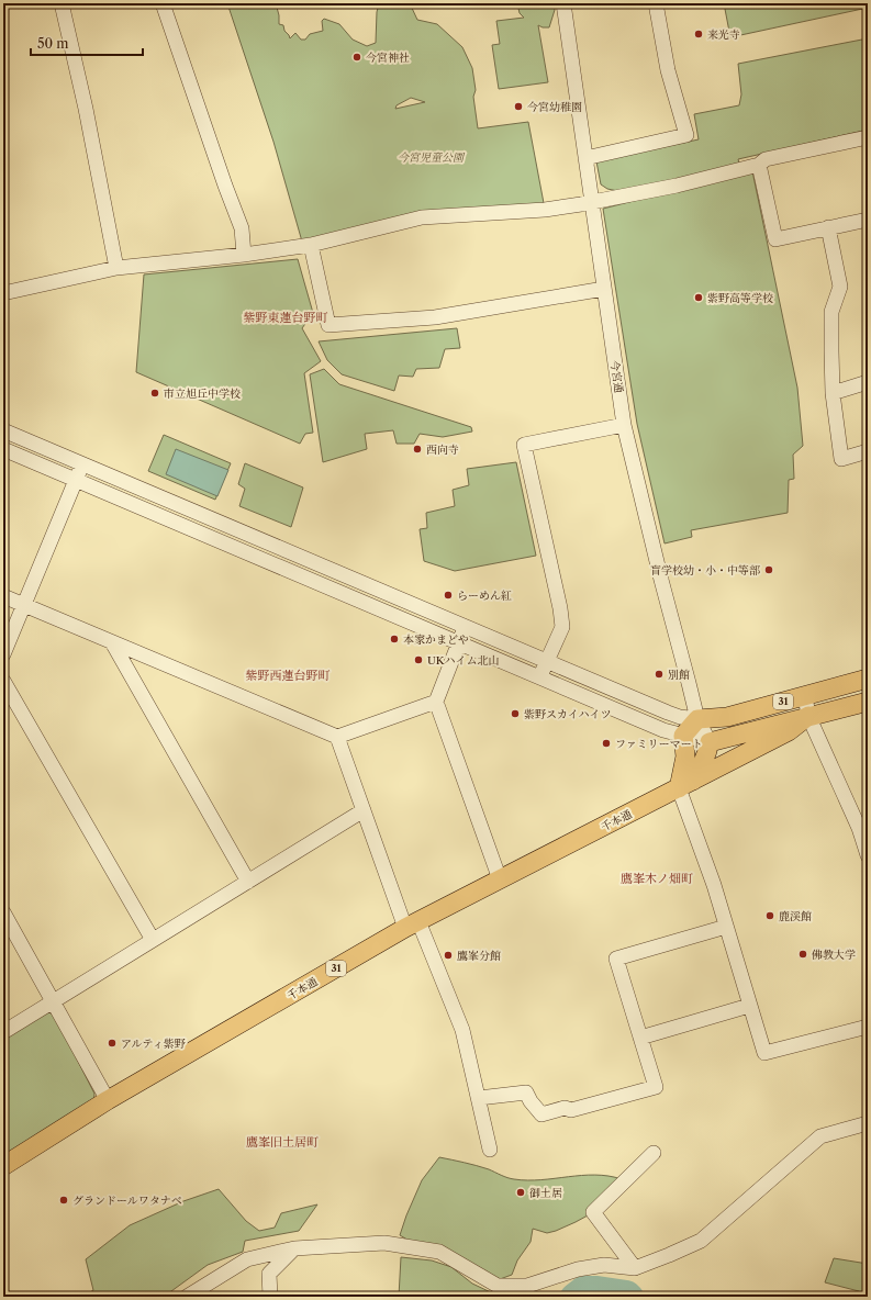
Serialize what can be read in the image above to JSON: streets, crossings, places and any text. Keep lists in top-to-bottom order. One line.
{"streets":{"main road":["31","千本通"],"street":["今宮通"]},"crossings":[["今宮通","31"],["31","千本通"]],"districts":["紫野東蓮台野町","紫野西蓮台野町","鷹峯木ノ畑町","鷹峯旧土居町"],"parks":["今宮児童公園"],"places":["来光寺","今宮神社","今宮幼稚園","紫野高等学校","市立旭丘中学校","西向寺","盲学校幼・小・中等部","らーめん紅","本家かまどや","UKハイム北山","別館","紫野スカイハイツ","ファミリーマート","鹿渓館","佛教大学","鷹峯分館","アルティ紫野","御土居","グランドールワタナベ"],"scale_bar":"50 m"}
